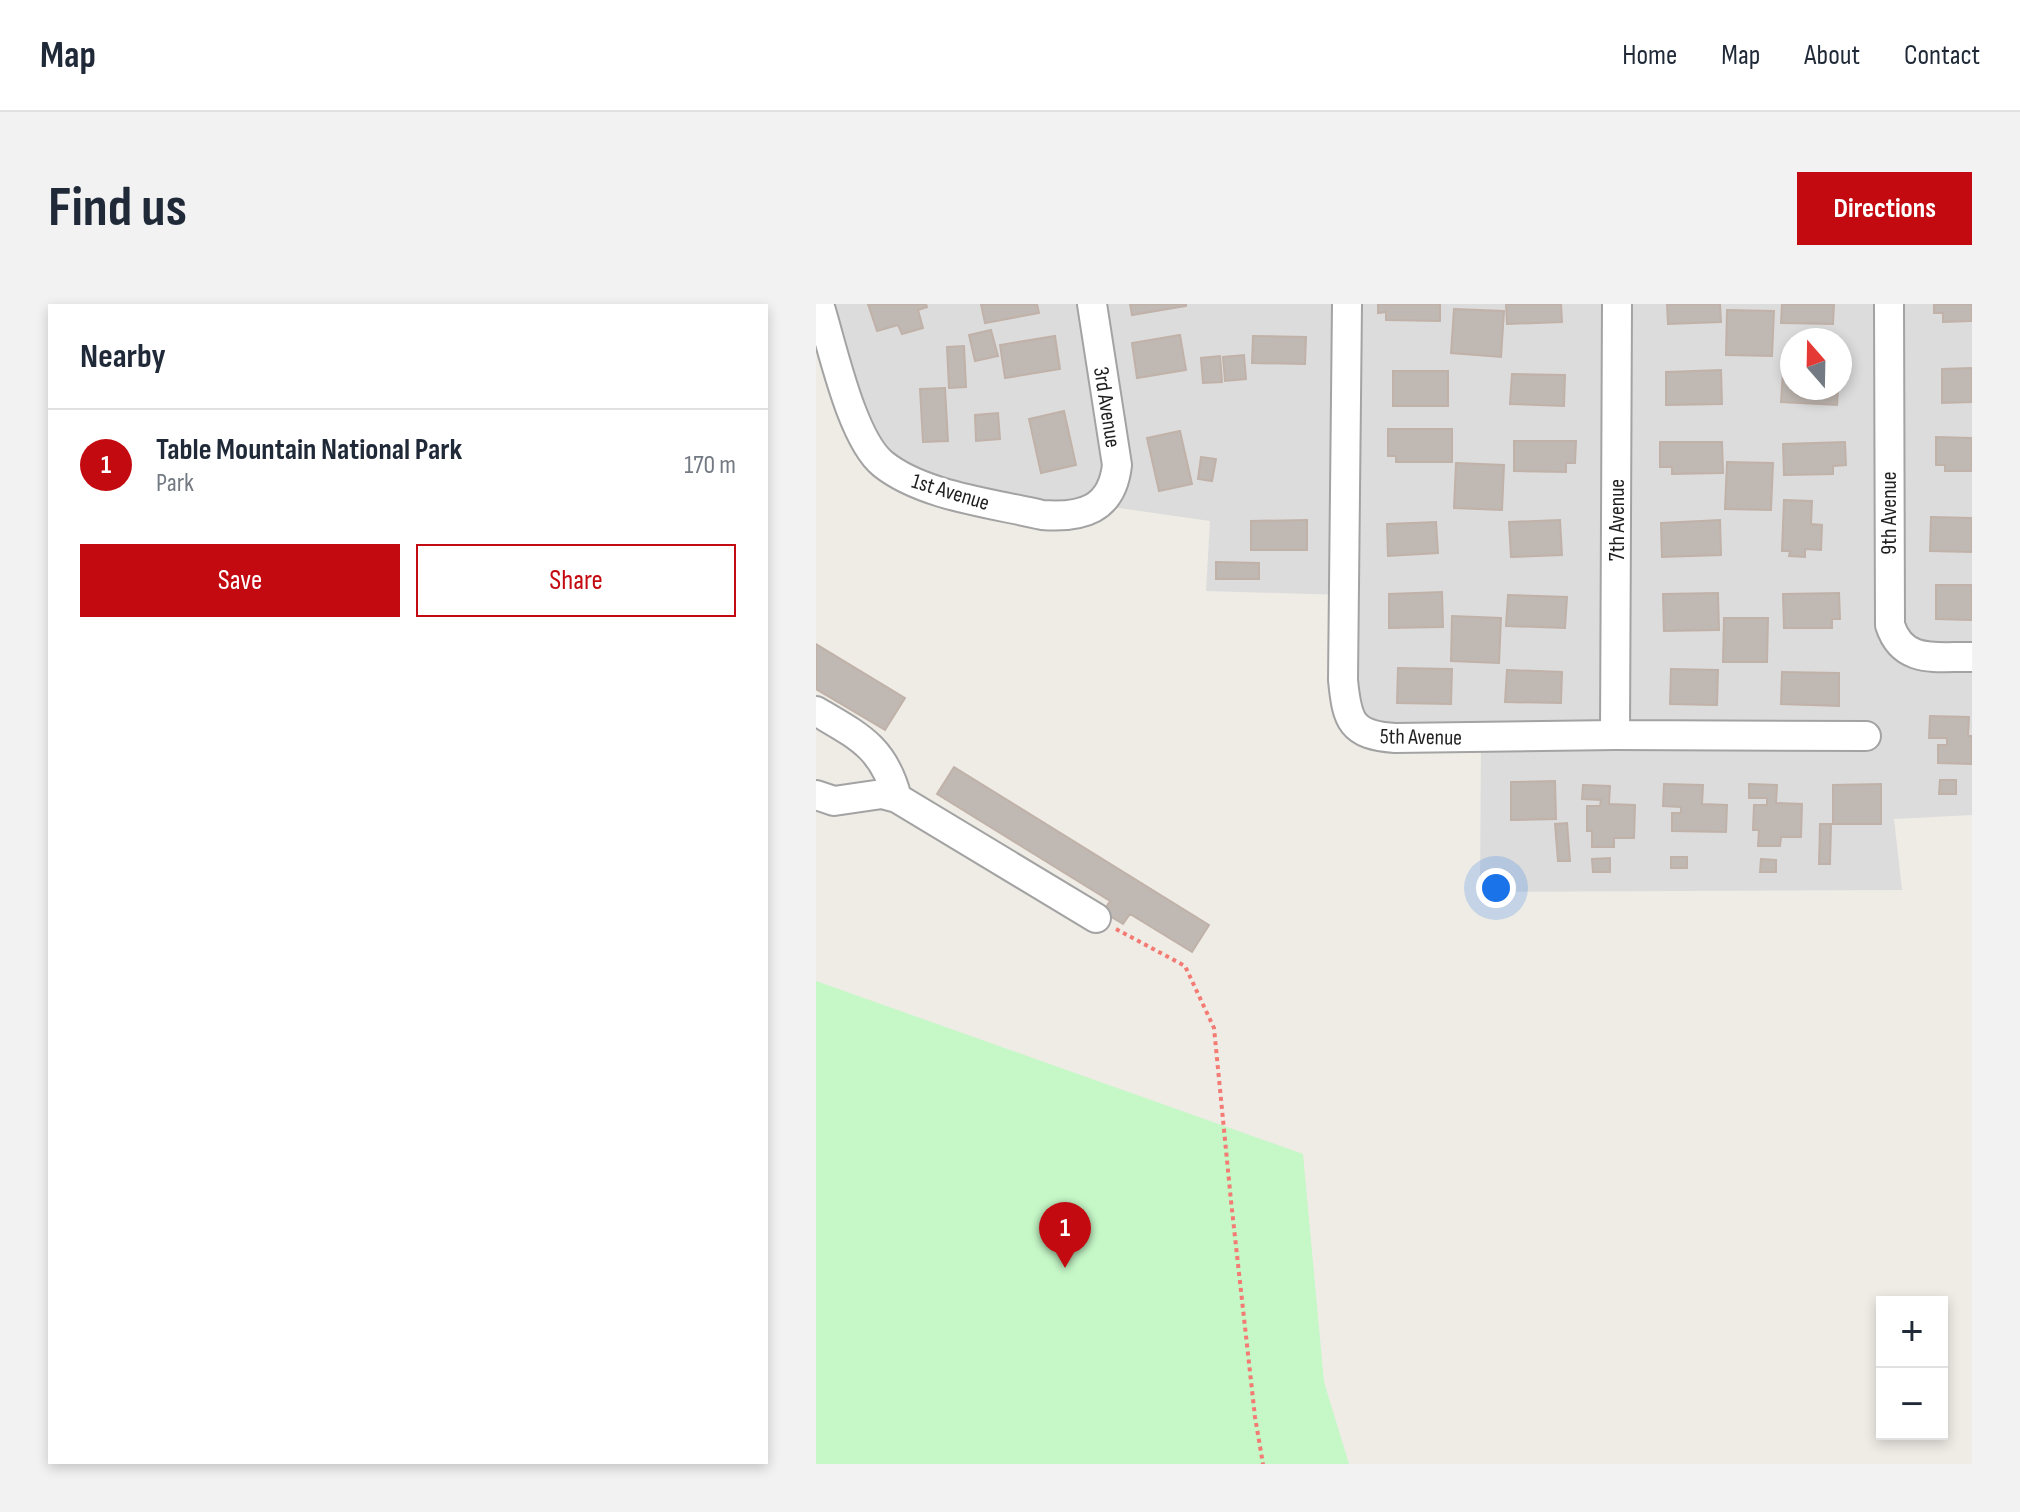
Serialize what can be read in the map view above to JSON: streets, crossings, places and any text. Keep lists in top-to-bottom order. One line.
{"streets":{"street":["3rd Avenue","1st Avenue","9th Avenue","7th Avenue","5th Avenue"]},"crossings":[["3rd Avenue","1st Avenue"],["7th Avenue","5th Avenue"]],"north":"top","page":{"header":"Map","nav":["Home","Map","About","Contact"],"buttons":["Directions",["Save","Share"]],"title":"Find us","heading":"Nearby","list":[{"mark":"1","name":"Table Mountain National Park","note":"Park","value":"170 m"}],"pins":"1","map_buttons":["+","−"]}}
